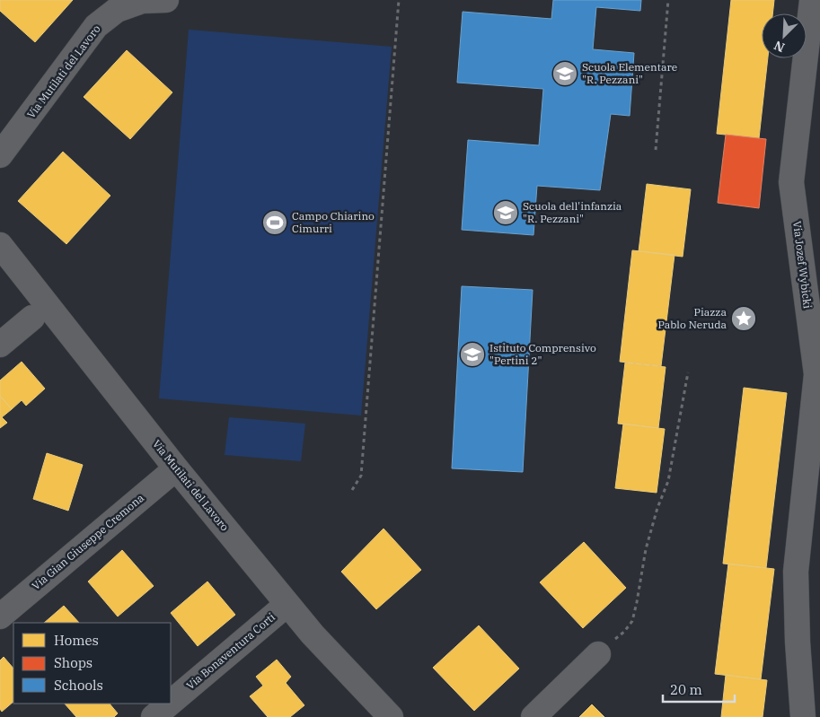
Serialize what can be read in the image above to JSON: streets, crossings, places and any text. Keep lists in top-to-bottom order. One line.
{"streets":{"street":["Via Mutilati del Lavoro","Via Jozef Wybicki","Via Gian Giuseppe Cremona","Via Bonaventura Corti"]},"crossings":[["Via Mutilati del Lavoro","Via Gian Giuseppe Cremona"],["Via Mutilati del Lavoro","Via Bonaventura Corti"]],"places":{"school or university":["Scuola Elementare \"R. Pezzani\"","Scuola dell'infanzia \"R. Pezzani\"","Istituto Comprensivo \"Pertini 2\""],"sports":["Campo Chiarino Cimurri"],"place":["Piazza Pablo Neruda"]},"legend":["Homes","Shops","Schools"],"scale_bar":"20 m","north":"bottom left"}
